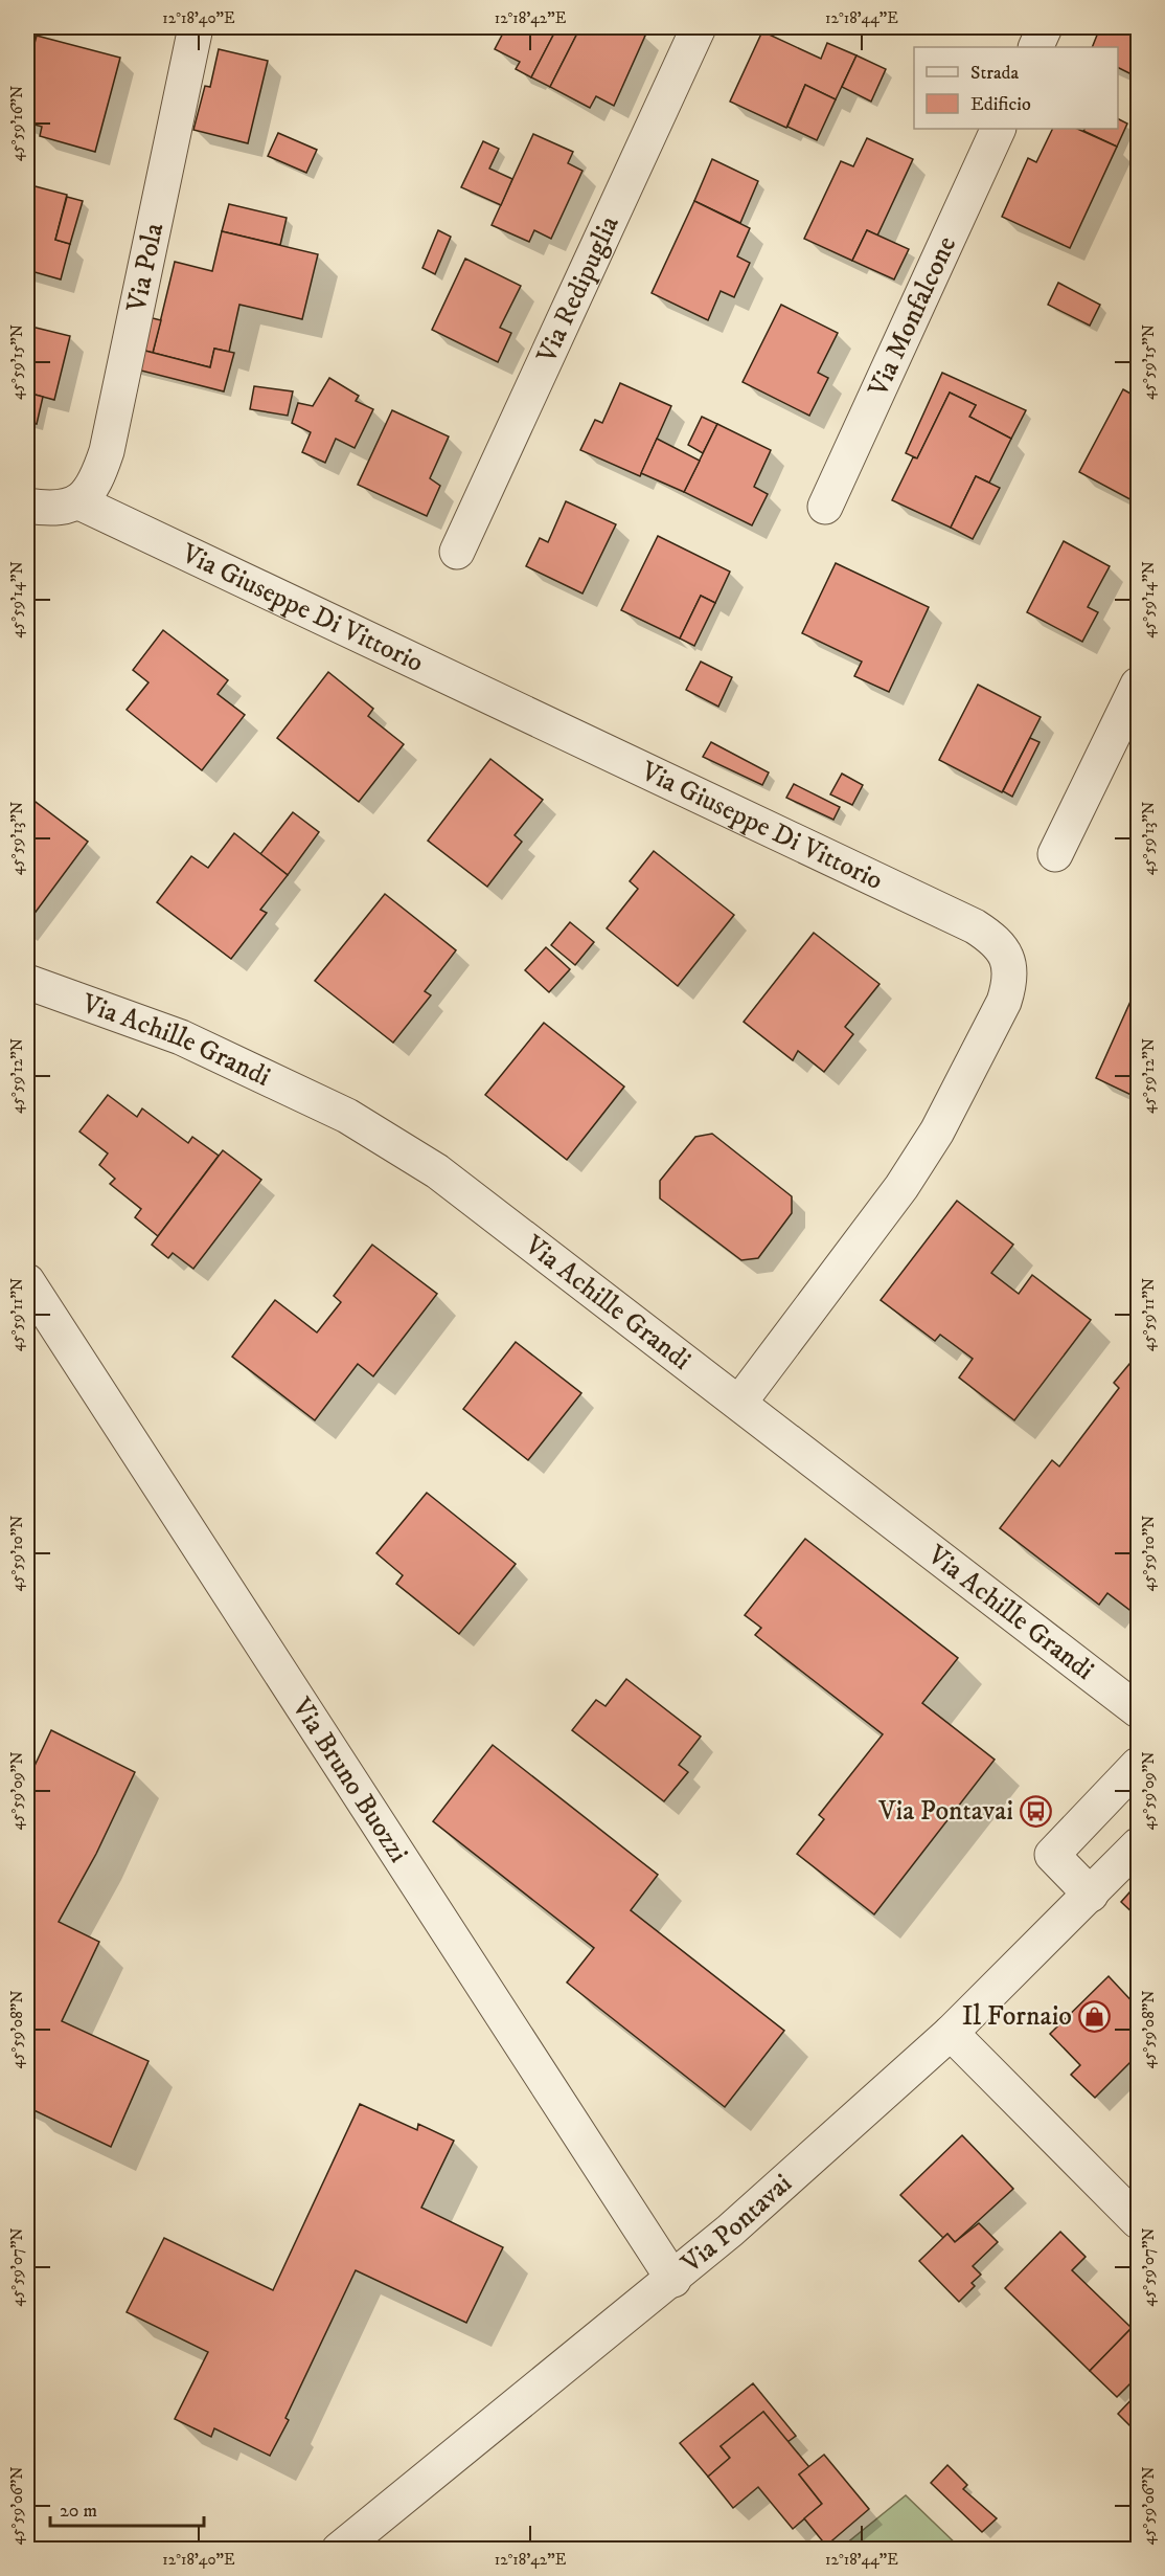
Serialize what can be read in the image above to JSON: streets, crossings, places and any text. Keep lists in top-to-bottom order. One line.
{"streets":{"street":["Via Pola","Via Redipuglia","Via Monfalcone","Via Giuseppe Di Vittorio","Via Achille Grandi","Via Bruno Buozzi","Via Pontavai"]},"crossings":[["Via Pola","Via Giuseppe Di Vittorio"],["Via Giuseppe Di Vittorio","Via Achille Grandi"],["Via Bruno Buozzi","Via Pontavai"]],"places":{"bus stop":["Via Pontavai"],"shop":["Il Fornaio"]},"legend":["Strada","Edificio"],"scale_bar":"20 m","coordinates":["12°18'40\"E","12°18'42\"E","12°18'44\"E","45°59'16\"N","45°59'15\"N","45°59'14\"N","45°59'13\"N","45°59'12\"N","45°59'11\"N","45°59'10\"N","45°59'09\"N","45°59'08\"N","45°59'07\"N","45°59'06\"N"]}
